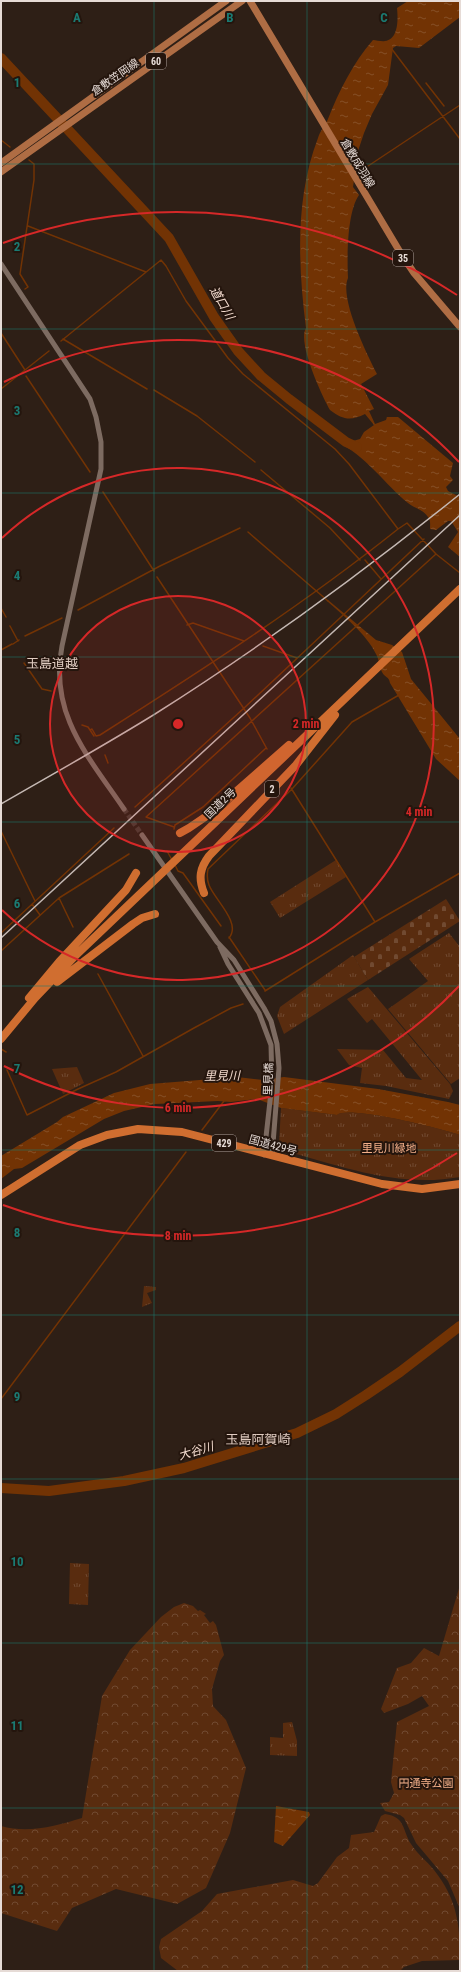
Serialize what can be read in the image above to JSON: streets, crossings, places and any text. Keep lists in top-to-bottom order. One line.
{"streets":{"highway":["2","国道2号","429","国道429号"],"main road":["60","倉敷笠岡線","倉敷成羽線","35"],"street":["里見橋"]},"crossings":[["2","国道2号"],["里見橋","国道429号"]],"districts":["玉島道越","玉島阿賀崎"],"water":["道口川","里見川","大谷川"],"parks":["里見川緑地","円通寺公園"],"grid":{"columns":["A","B","C"],"rows":["1","2","3","4","5","6","7","8","9","10","11","12"]},"rings":["2 min","4 min","6 min","8 min"]}
